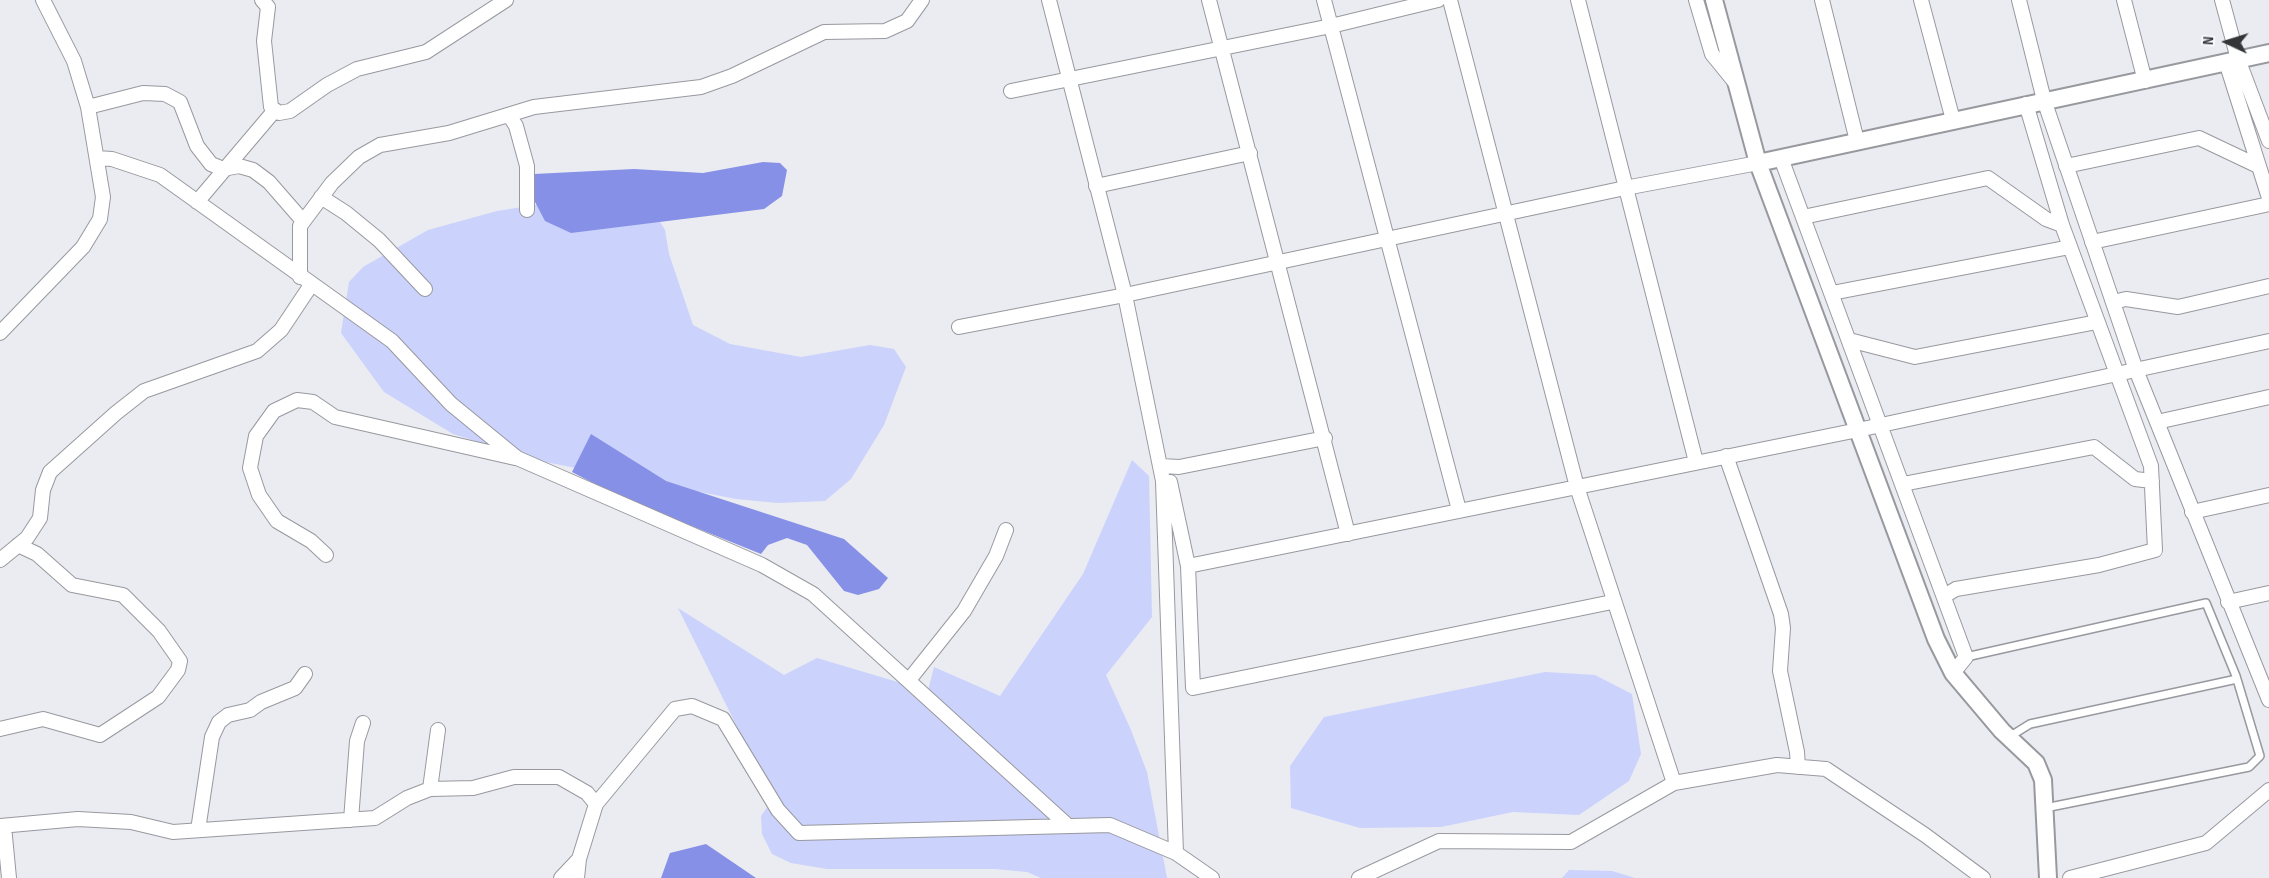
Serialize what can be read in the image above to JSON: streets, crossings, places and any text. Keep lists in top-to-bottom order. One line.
{"north":"left"}
